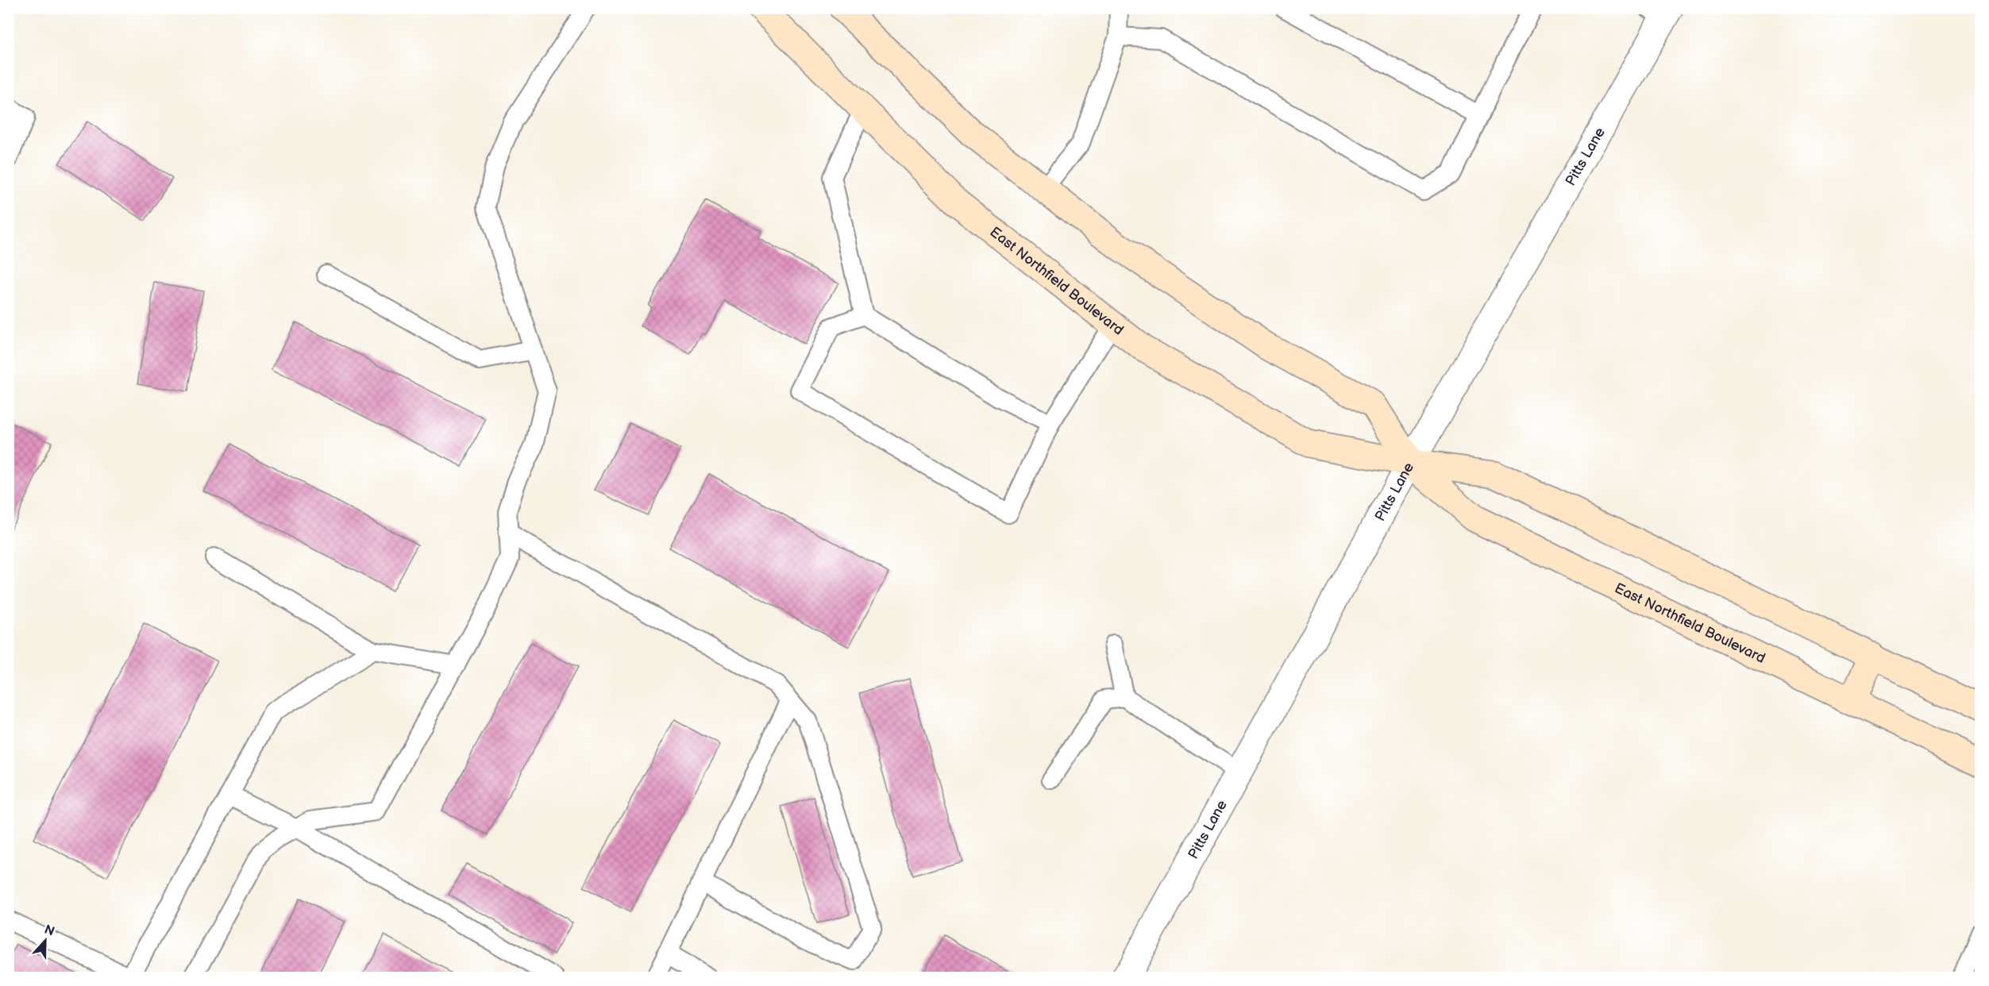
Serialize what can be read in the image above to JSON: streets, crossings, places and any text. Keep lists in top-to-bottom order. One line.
{"streets":{"main road":["East Northfield Boulevard"],"street":["Pitts Lane"]},"crossings":[["Pitts Lane","East Northfield Boulevard"]],"north":"top"}
